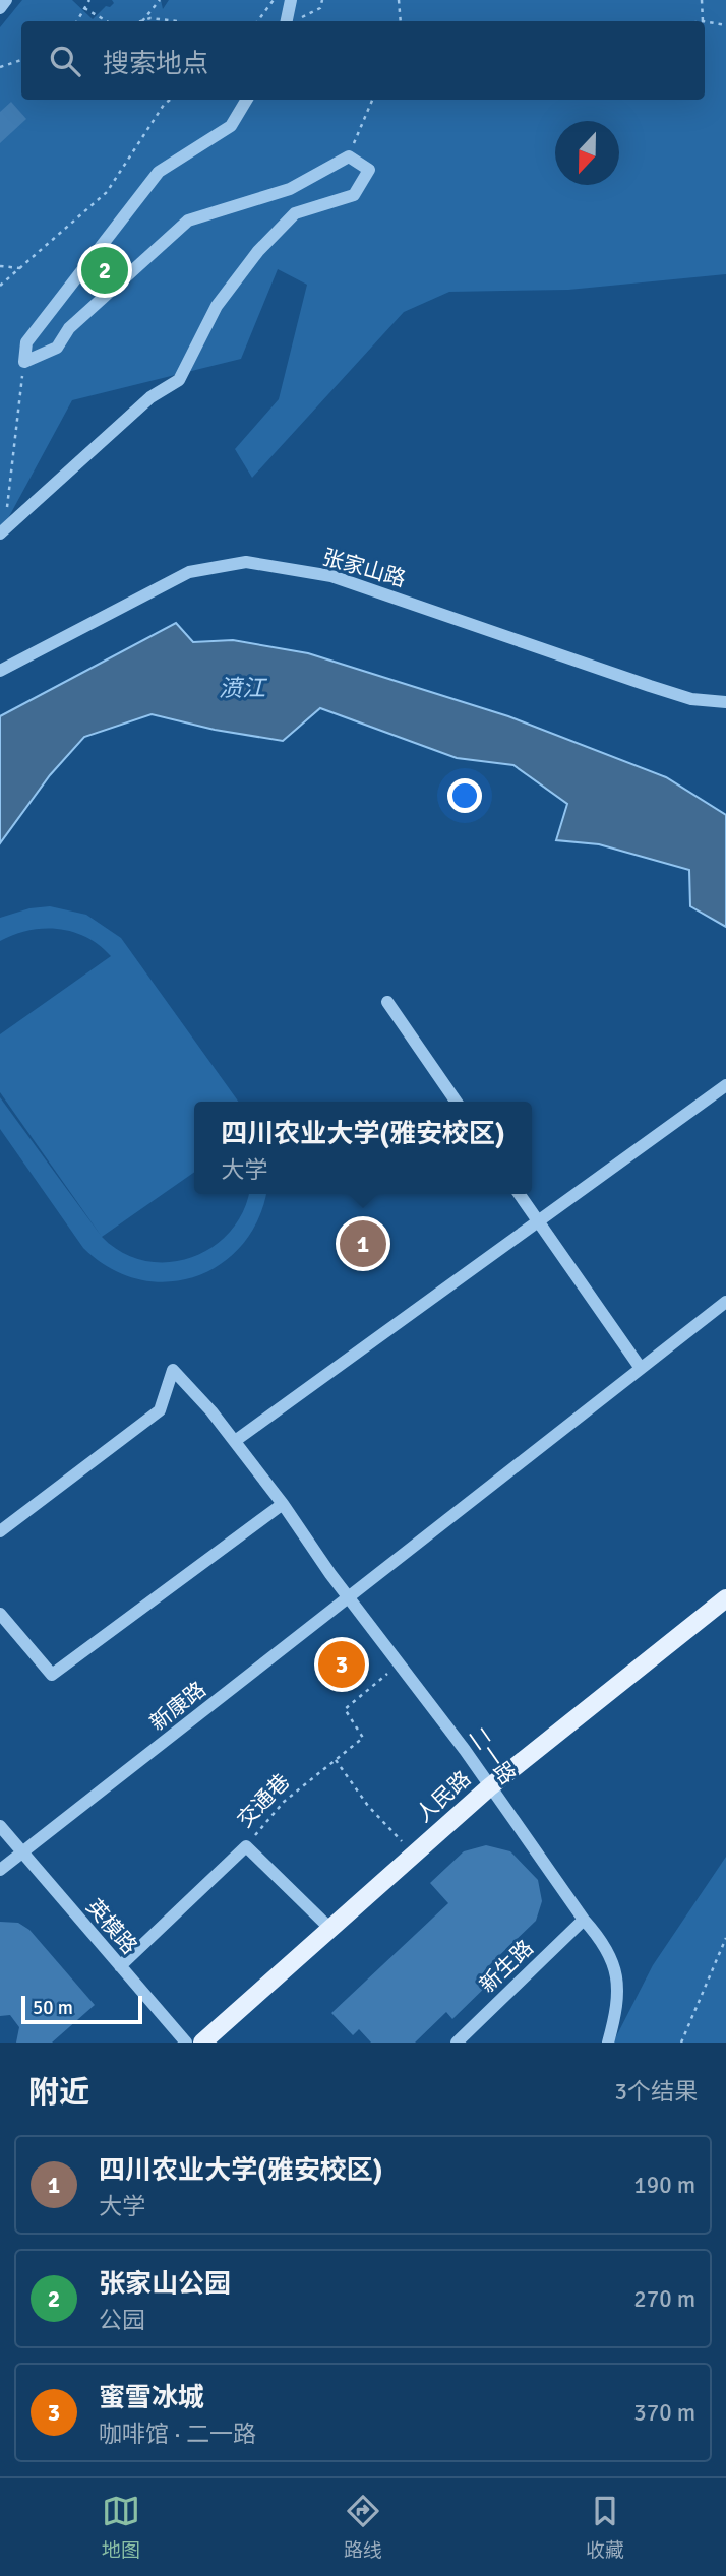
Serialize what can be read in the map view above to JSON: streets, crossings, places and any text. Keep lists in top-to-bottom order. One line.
{"streets":{"main road":["人民路"],"street":["张家山路","新康路","二一路","交通巷","英模路","新生路"]},"crossings":[["新康路","二一路"],["新康路","英模路"],["二一路","人民路"],["二一路","交通巷"],["二一路","新生路"],["交通巷","英模路"]],"water":["𣸣江"],"scale_bar":"50 m","north":"bottom","page":{"search":"搜索地点","pins":["2","1","3"],"popup":["四川农业大学(雅安校区)","大学"],"scale":"50 m","heading":["附近","3个结果"],"list":[{"mark":"1","name":"四川农业大学(雅安校区)","note":"大学","value":"190 m"},{"mark":"2","name":"张家山公园","note":"公园","value":"270 m"},{"mark":"3","name":"蜜雪冰城","note":"咖啡馆 · 二一路","value":"370 m"}],"nav":["地图","路线","收藏"]}}
